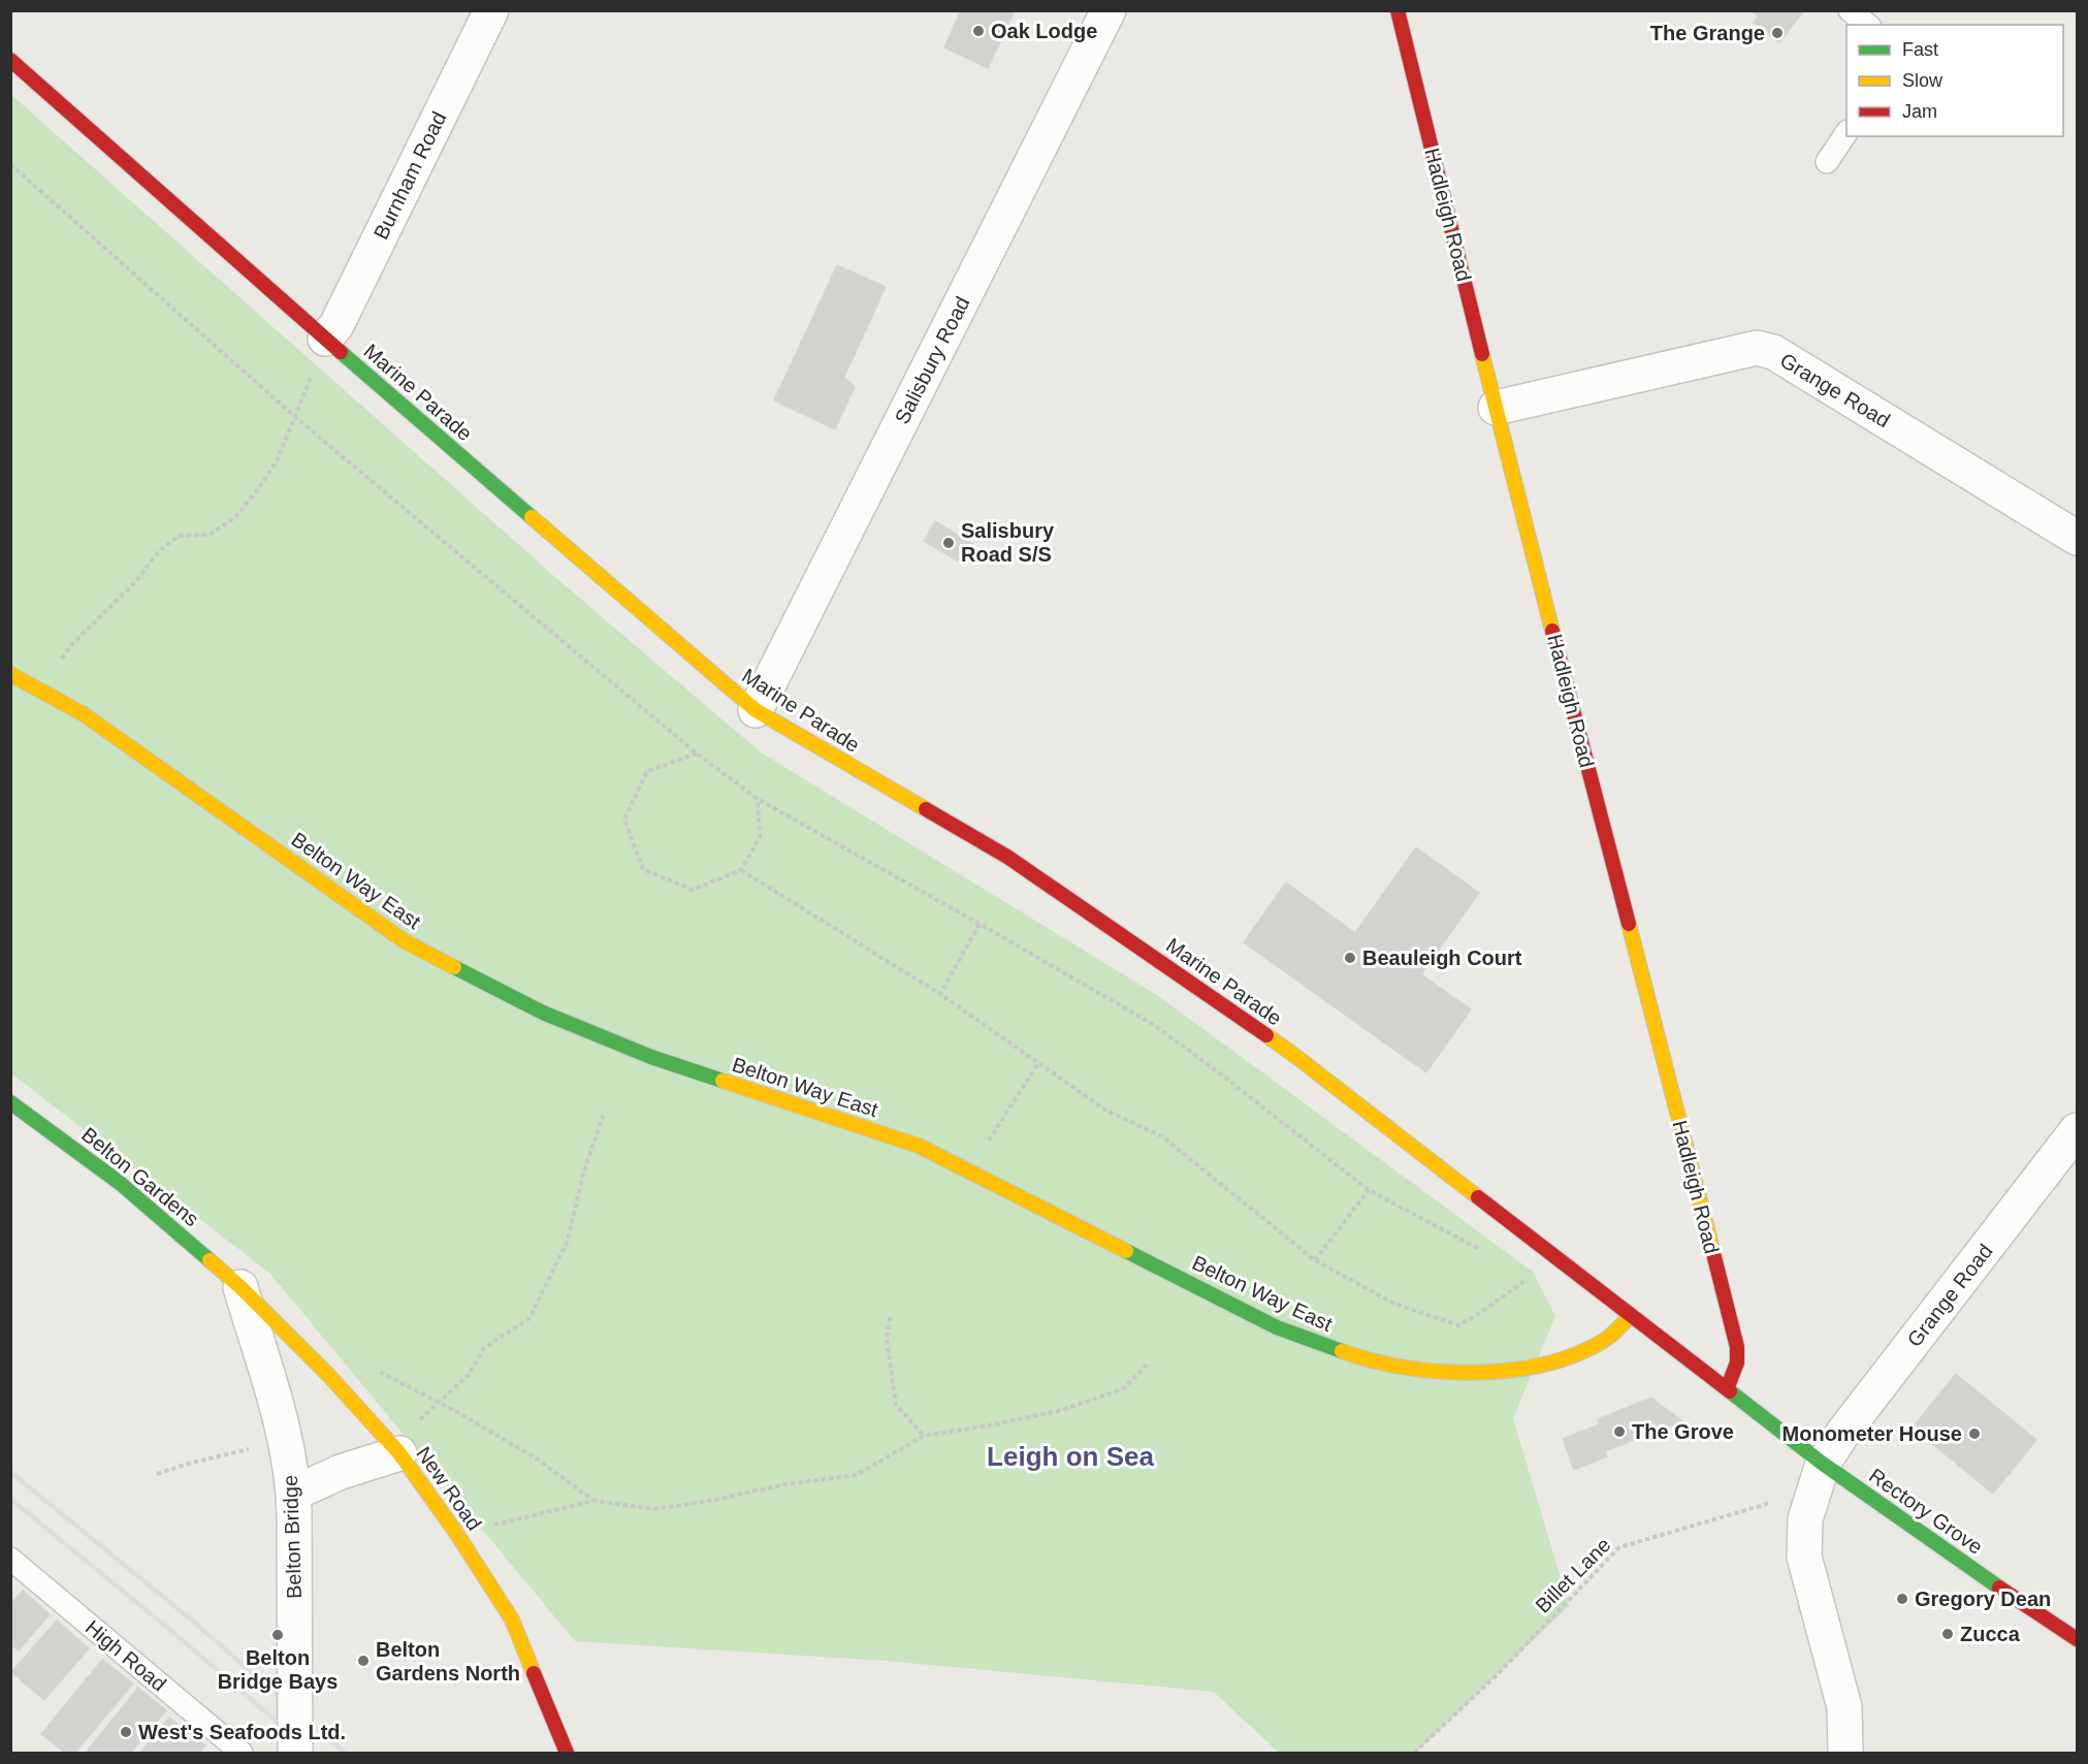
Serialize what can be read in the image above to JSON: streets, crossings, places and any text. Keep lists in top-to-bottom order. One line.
{"streets":{"street":["Burnham Road","Hadleigh Road","Salisbury Road","Grange Road","Marine Parade","Belton Way East","Belton Gardens","New Road","Rectory Grove","Belton Bridge"],"lane":["High Road"],"path":["Billet Lane"]},"crossings":[["Burnham Road","Marine Parade"],["Hadleigh Road","Grange Road"],["Hadleigh Road","Marine Parade"],["Hadleigh Road","Rectory Grove"],["Salisbury Road","Marine Parade"],["Grange Road","Rectory Grove"],["Marine Parade","Belton Way East"],["Marine Parade","Rectory Grove"],["Belton Gardens","New Road"],["Belton Gardens","Belton Bridge"],["New Road","Belton Bridge"]],"districts":["Leigh on Sea"],"places":["Oak Lodge","The Grange","Salisbury Road S/S","Beauleigh Court","The Grove","Monometer House","Gregory Dean","Zucca","Belton Bridge Bays","Belton Gardens North","West's Seafoods Ltd."],"legend":["Fast","Slow","Jam"]}
